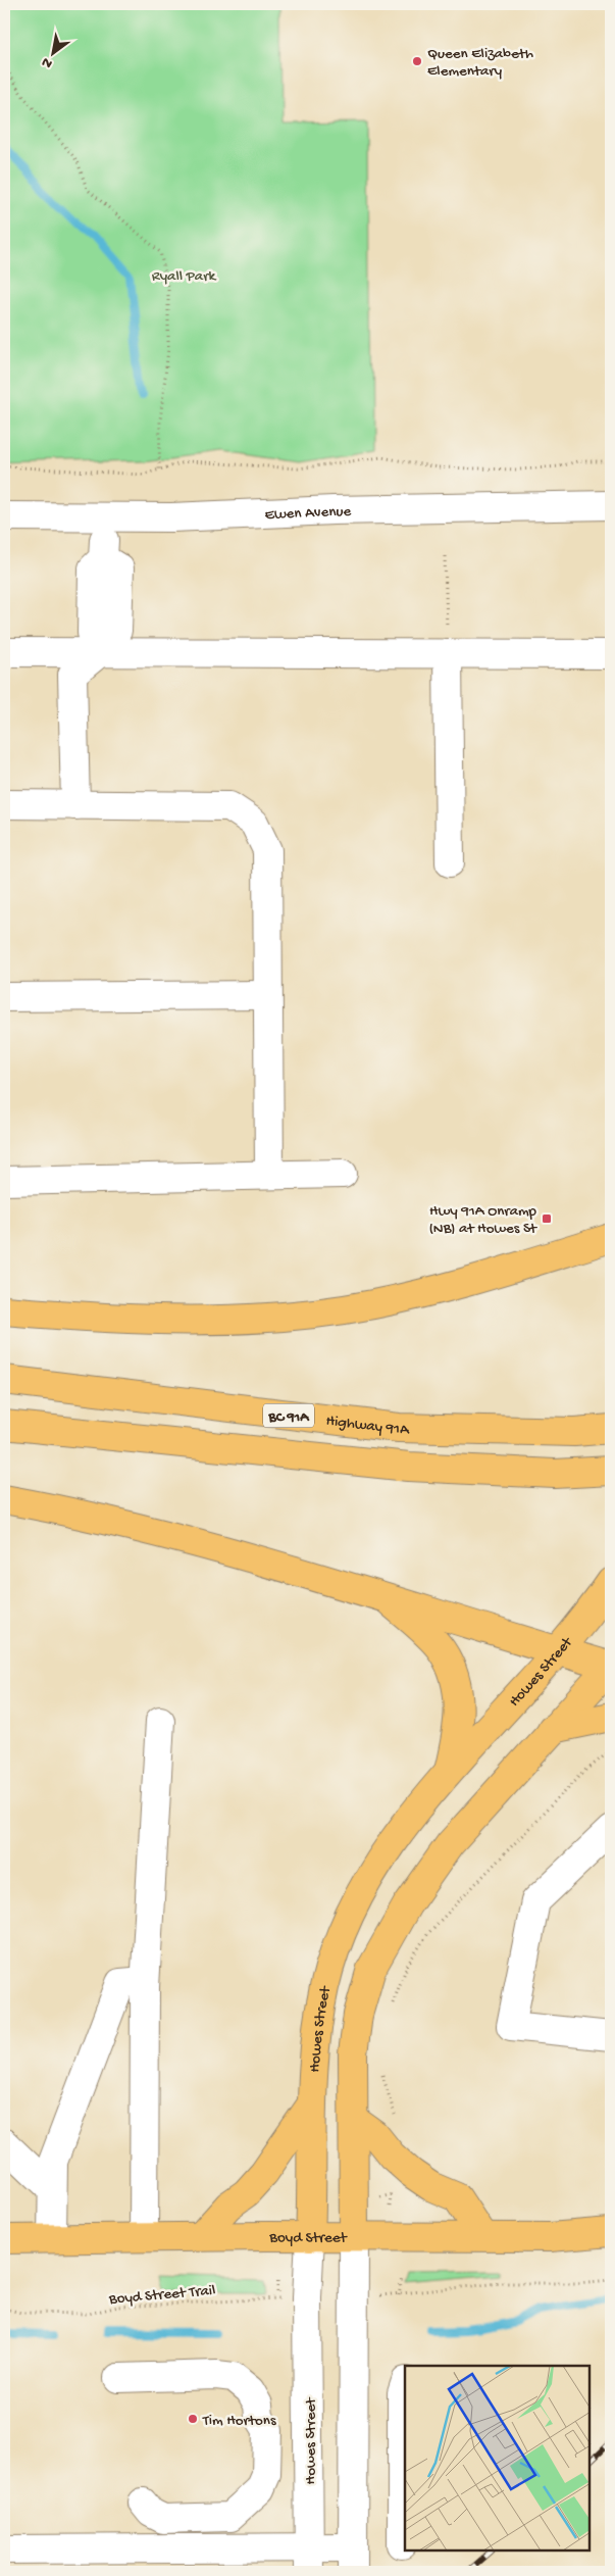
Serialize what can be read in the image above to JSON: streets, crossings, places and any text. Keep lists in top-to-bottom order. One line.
{"streets":{"main road":["BC 91A","Highway 91A","Howes Street","Boyd Street"],"street":["Ewen Avenue"],"path":["Boyd Street Trail"]},"crossings":[["Howes Street","Boyd Street"]],"parks":["Ryall Park"],"places":{"other":["Queen Elizabeth Elementary","Tim Hortons"],"transit":["Hwy 91A Onramp (NB) at Howes St"]},"north":"bottom left"}
